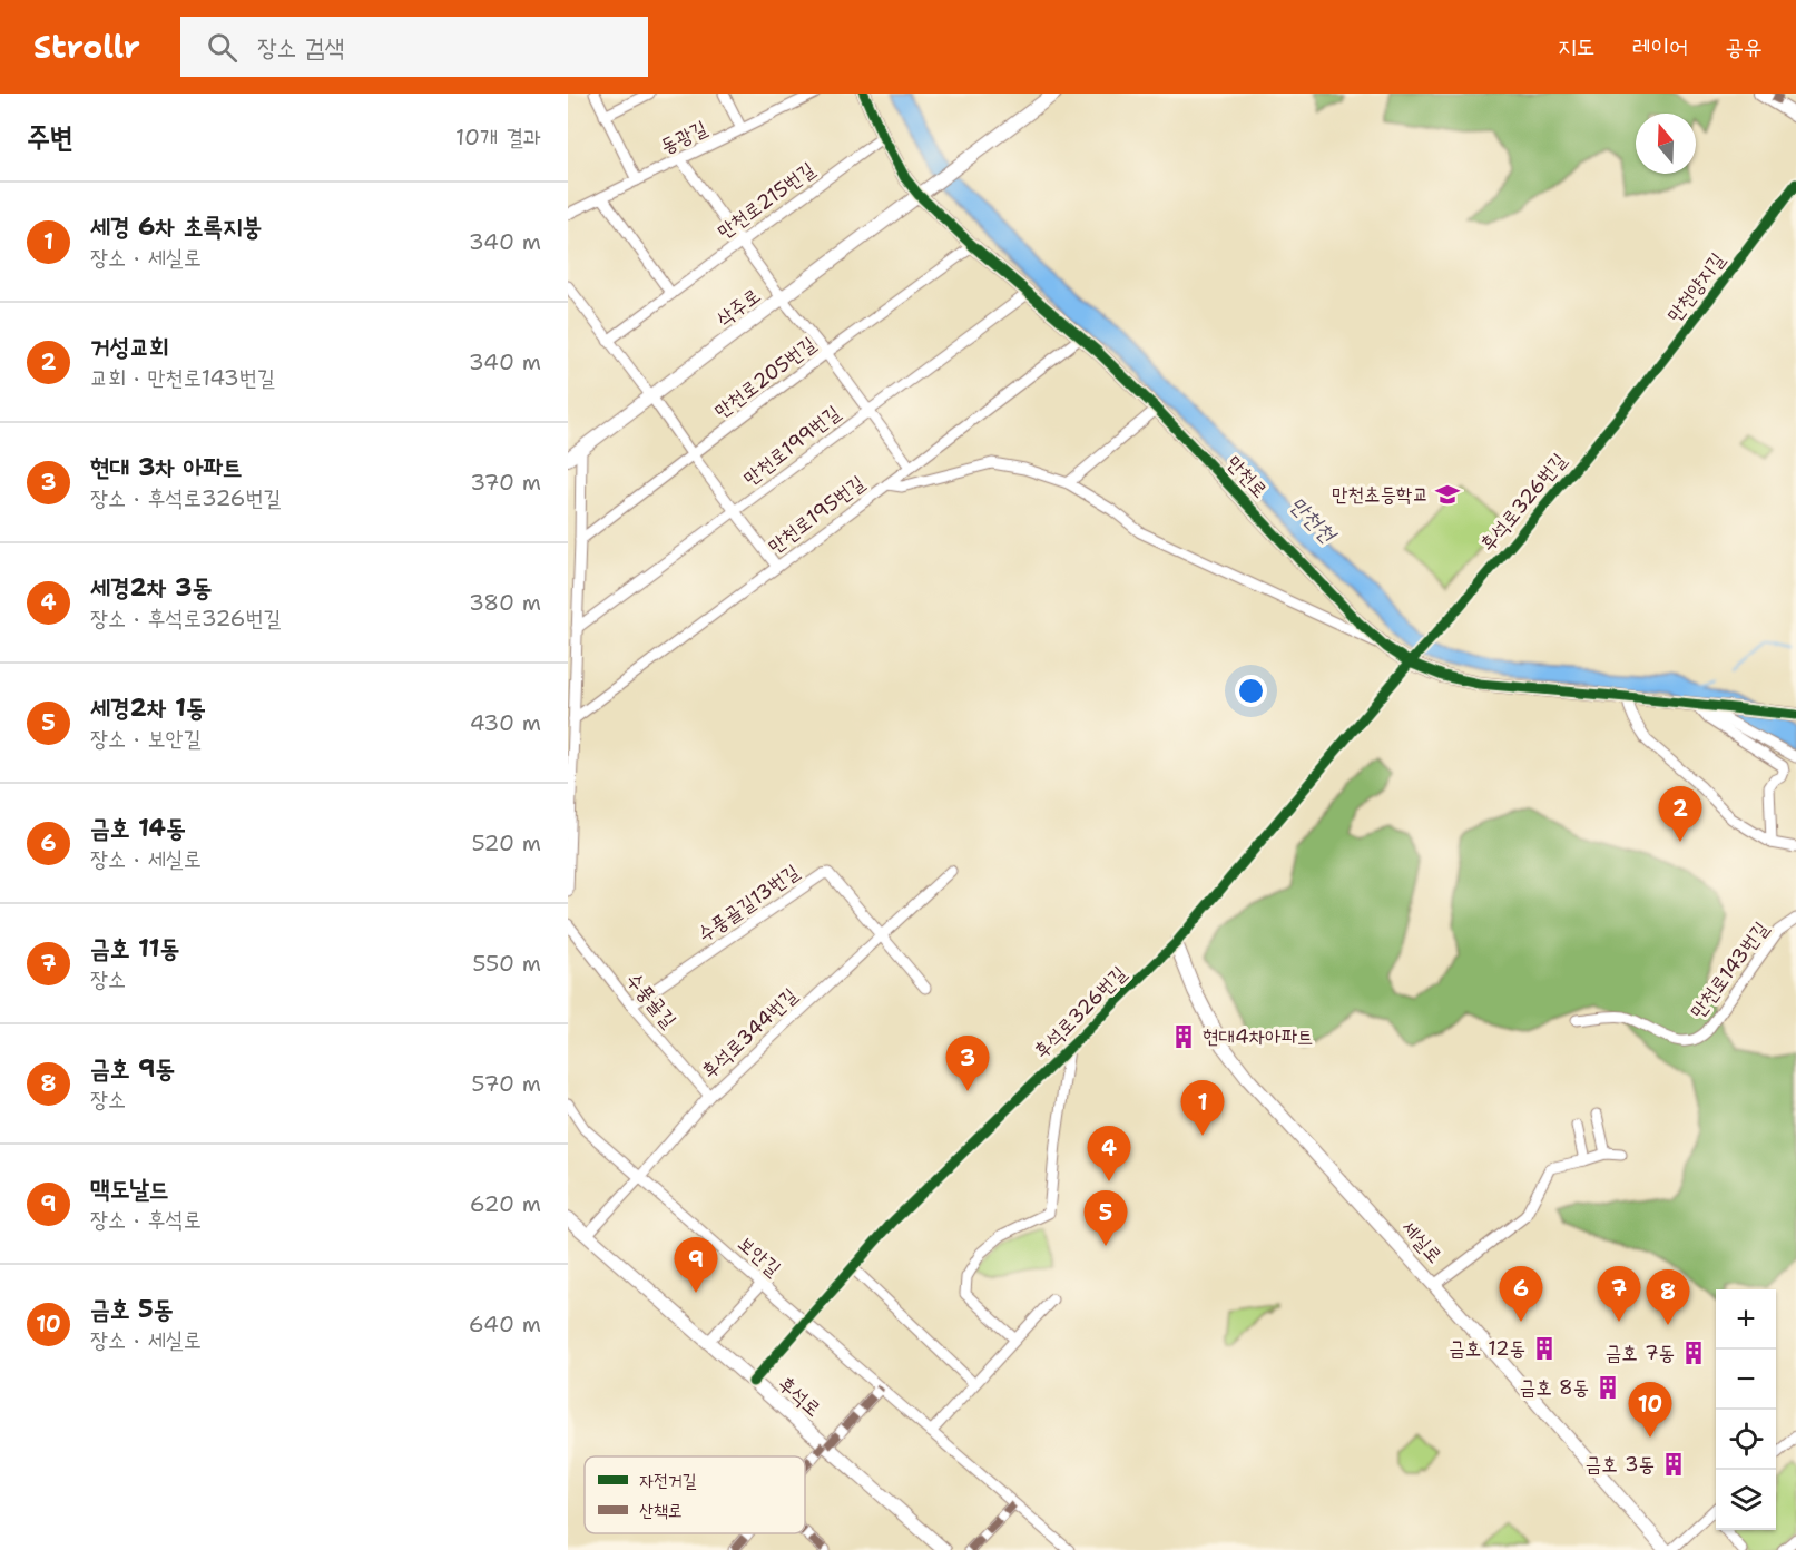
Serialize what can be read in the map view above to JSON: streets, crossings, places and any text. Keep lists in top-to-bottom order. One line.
{"streets":{"street":["동광길","만천로215번길","만천양지길","삭주로","만천로205번길","만천로199번길","만천로","후석로326번길","만천로195번길","수풍골길13번길","만천로143번길","수풍골길","후석로344번길","세실로","보안길","후석로"]},"crossings":[["만천로215번길","만천로"],["만천양지길","후석로326번길"],["삭주로","만천로"],["만천로205번길","만천로"],["만천로199번길","만천로"],["만천로","후석로326번길"],["만천로","만천로195번길"],["후석로326번길","세실로"],["후석로326번길","보안길"],["후석로326번길","후석로"],["수풍골길13번길","수풍골길"],["수풍골길13번길","후석로344번길"],["수풍골길","후석로344번길"],["후석로344번길","보안길"],["후석로344번길","후석로"]],"water":["만천천"],"places":{"school or university":["만천초등학교"],"building":["현대4차아파트","금호 12동","금호 7동","금호 8동","금호 3동"]},"legend":["자전거길","산책로"],"north":"top","page":{"header":"Strollr","search":"장소 검색","nav":["지도","레이어","공유"],"heading":["주변","10개 결과"],"list":[{"mark":"1","name":"세경 6차 초록지붕","note":"장소 · 세실로","value":"340 m"},{"mark":"2","name":"거성교회","note":"교회 · 만천로143번길","value":"340 m"},{"mark":"3","name":"현대 3차 아파트","note":"장소 · 후석로326번길","value":"370 m"},{"mark":"4","name":"세경2차 3동","note":"장소 · 후석로326번길","value":"380 m"},{"mark":"5","name":"세경2차 1동","note":"장소 · 보안길","value":"430 m"},{"mark":"6","name":"금호 14동","note":"장소 · 세실로","value":"520 m"},{"mark":"7","name":"금호 11동","note":"장소","value":"550 m"},{"mark":"8","name":"금호 9동","note":"장소","value":"570 m"},{"mark":"9","name":"맥도날드","note":"장소 · 후석로","value":"620 m"},{"mark":"10","name":"금호 5동","note":"장소 · 세실로","value":"640 m"}],"pins":["2","3","1","4","5","9","6","7","8","10"],"map_buttons":["+","−"]}}
